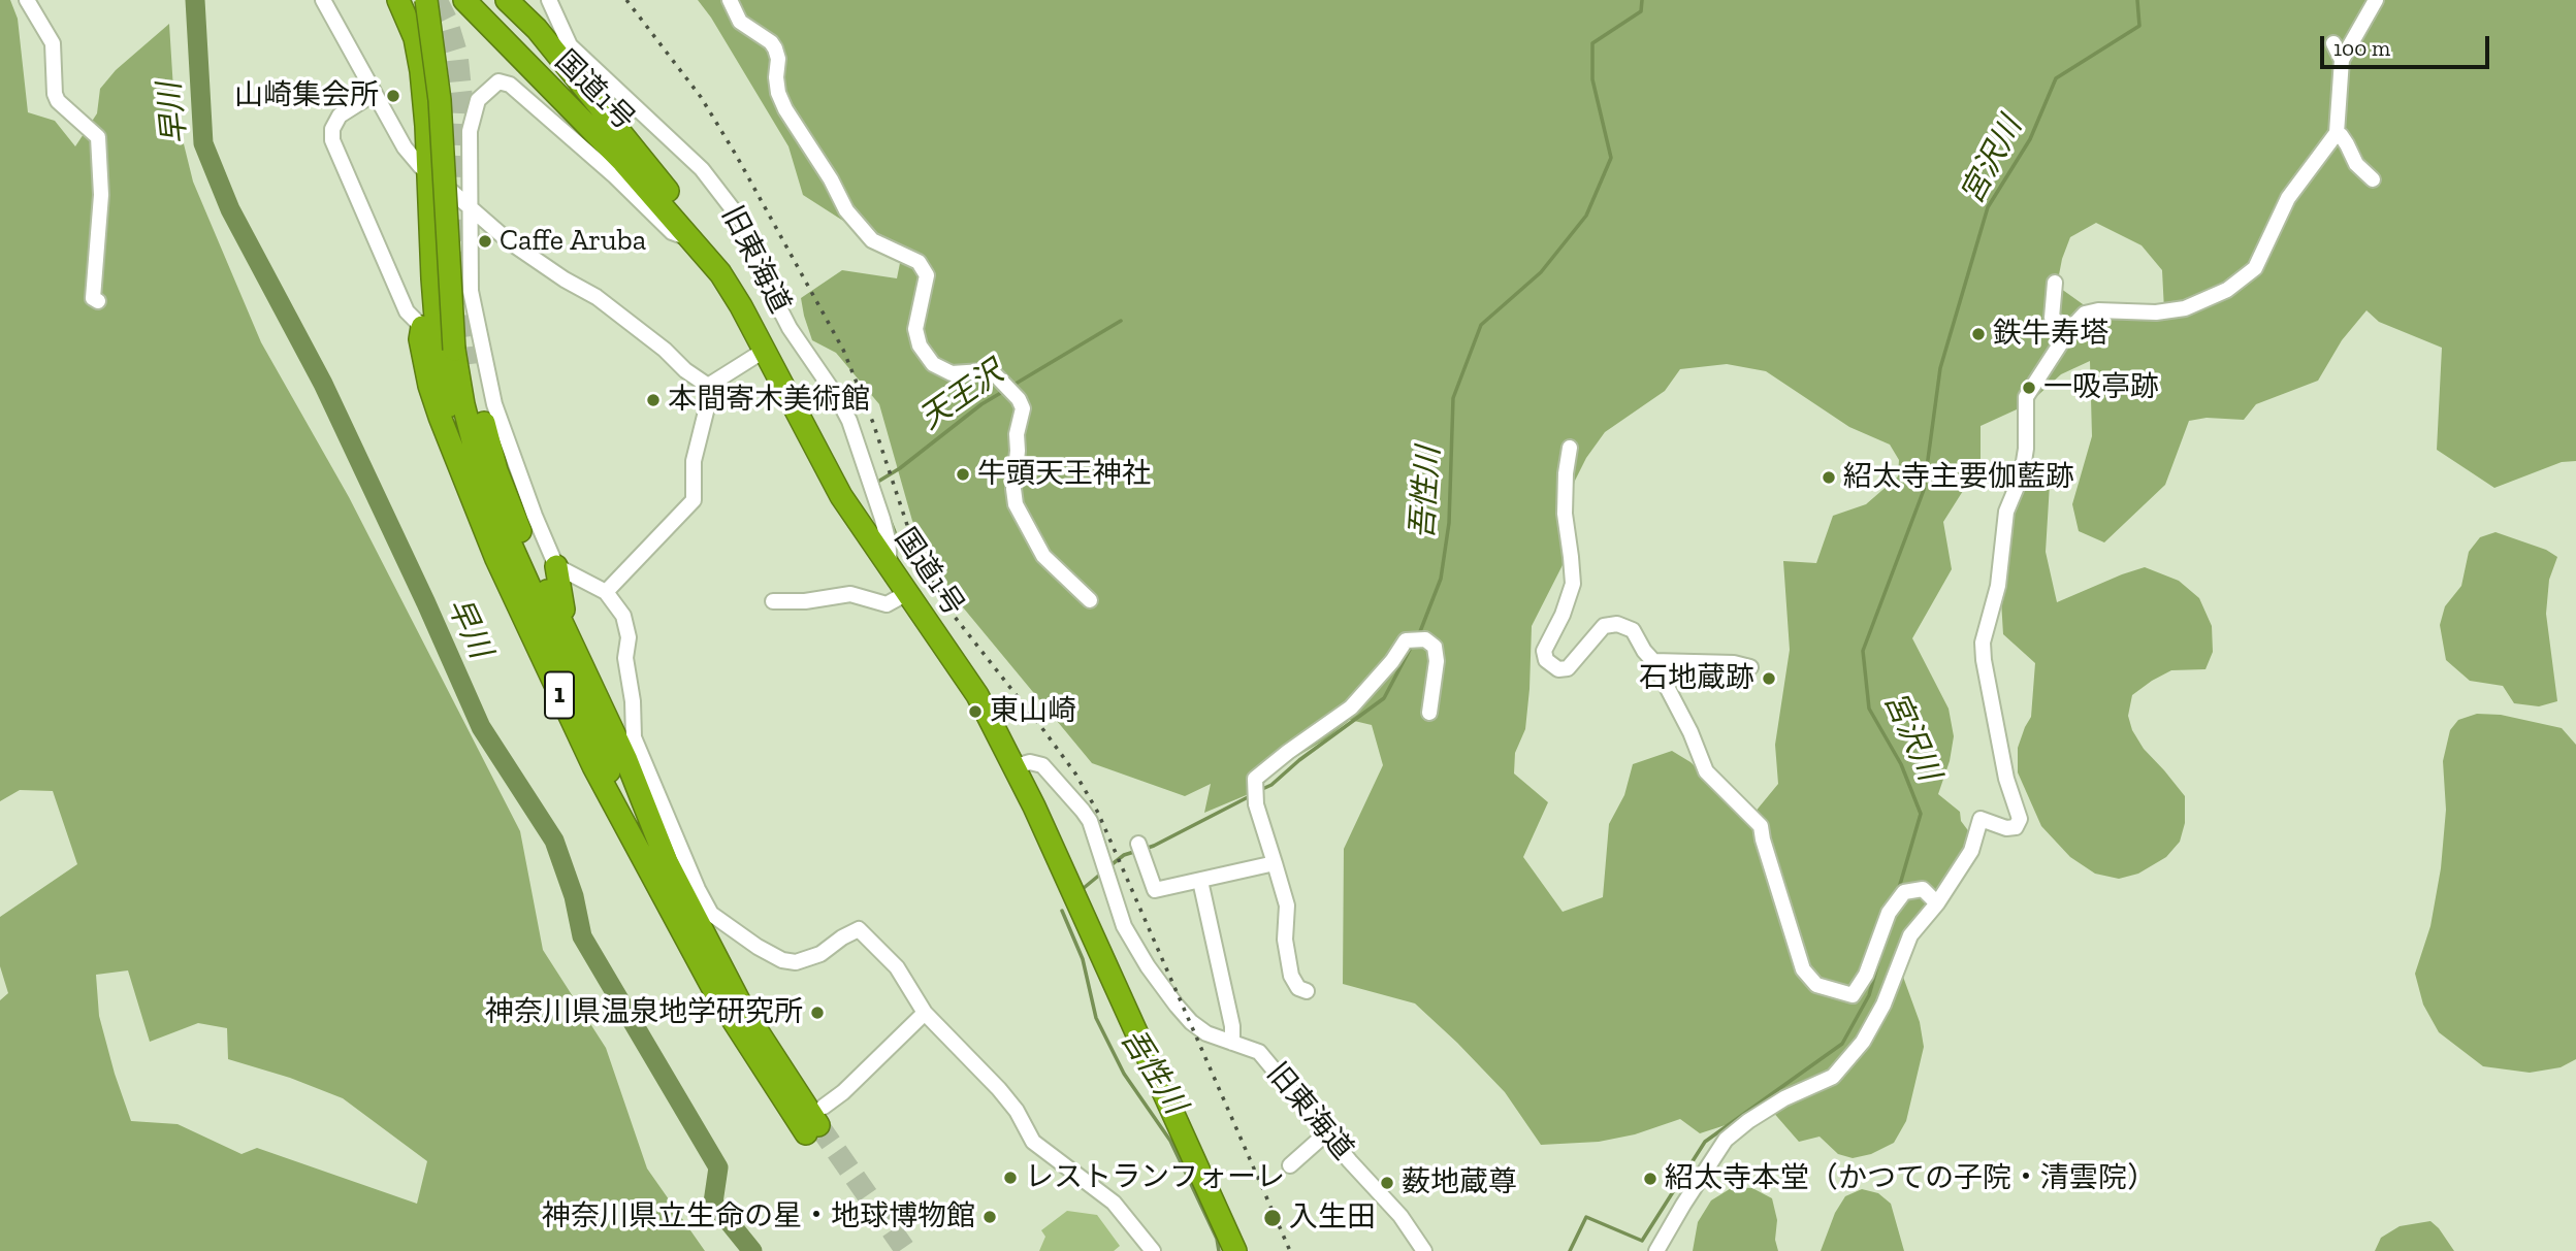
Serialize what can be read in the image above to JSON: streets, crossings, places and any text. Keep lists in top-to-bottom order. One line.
{"streets":{"highway":["国道1号","1"],"street":["旧東海道"]},"crossings":[["国道1号","旧東海道"]],"water":["早川","宮沢川","天王沢","吾性川"],"places":["山崎集会所","Caffe Aruba","鉄牛寿塔","一吸亭跡","本間寄木美術館","牛頭天王神社","紹太寺主要伽藍跡","石地蔵跡","東山崎","神奈川県温泉地学研究所","レストランフォーレ","紹太寺本堂（かつての子院・清雲院）","薮地蔵尊","神奈川県立生命の星・地球博物館","入生田"],"scale_bar":"100 m"}
